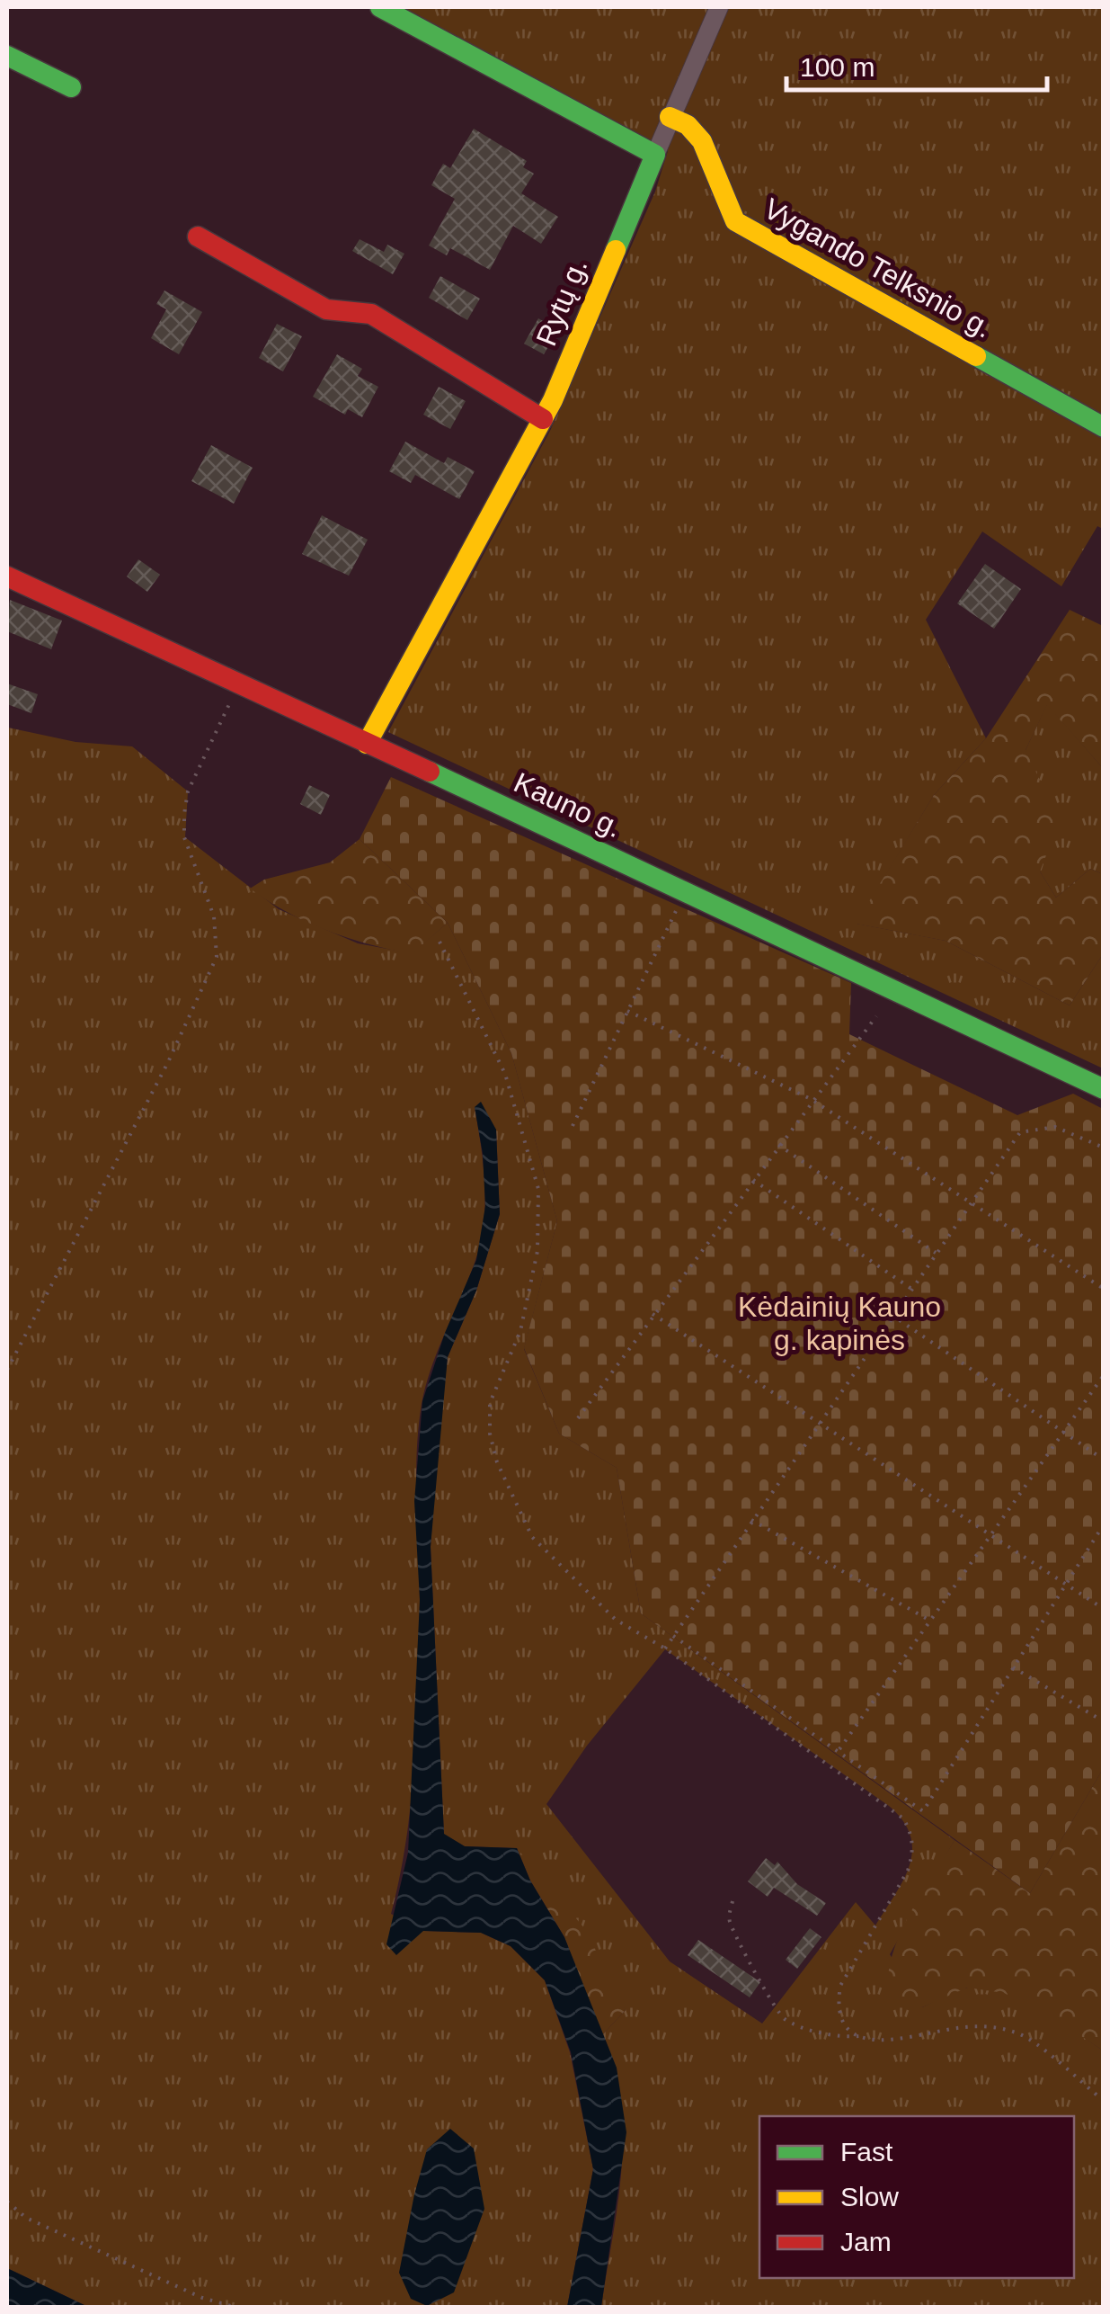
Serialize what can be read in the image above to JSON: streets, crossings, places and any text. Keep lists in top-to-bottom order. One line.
{"streets":{"street":["Vygando Telksnio g.","Rytų g.","Kauno g."]},"crossings":[["Rytų g.","Kauno g."]],"parks":["Kėdainių Kauno g. kapinės"],"legend":["Fast","Slow","Jam"],"scale_bar":"100 m"}
